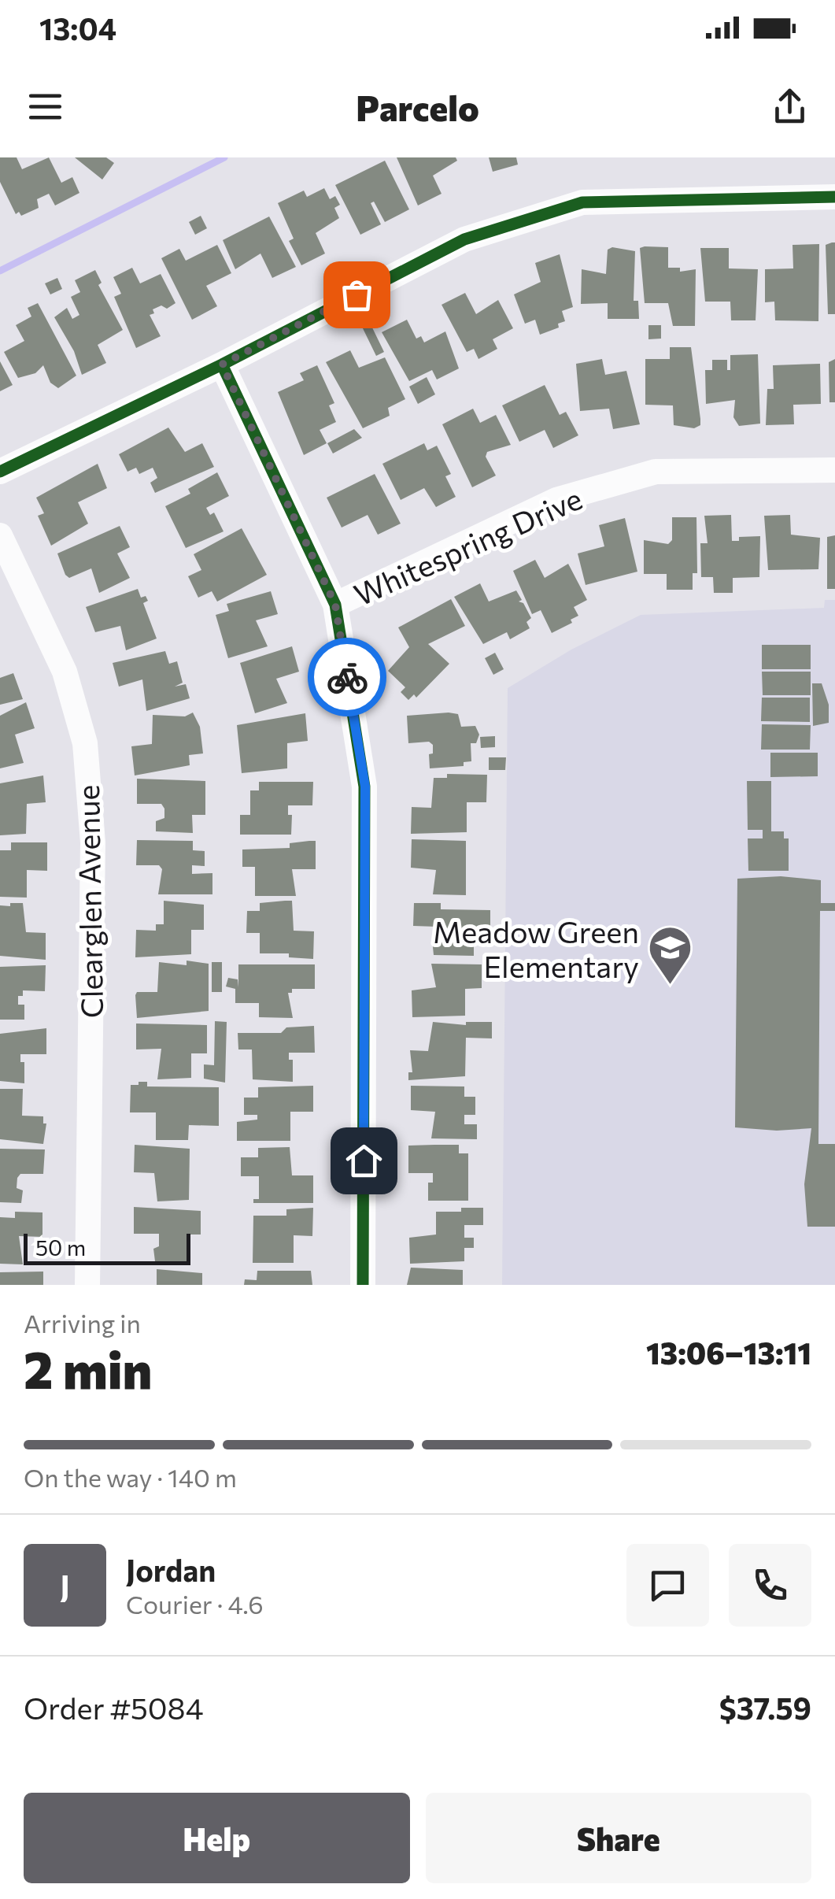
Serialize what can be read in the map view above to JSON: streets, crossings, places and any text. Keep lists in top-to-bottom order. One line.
{"streets":{"street":["Whitespring Drive","Clearglen Avenue"]},"places":{"school or university":["Meadow Green Elementary"]},"scale_bar":"50 m","page":{"status":"13:04","header":"Parcelo","scale":"50 m","heading":["2 min","Arriving in","13:06–13:11"],"panel":["Jordan","Courier · 4.6","Order #5084","$37.59"],"bar":"On the way · 140 m","round":"J","buttons":["Help","Share"]}}
